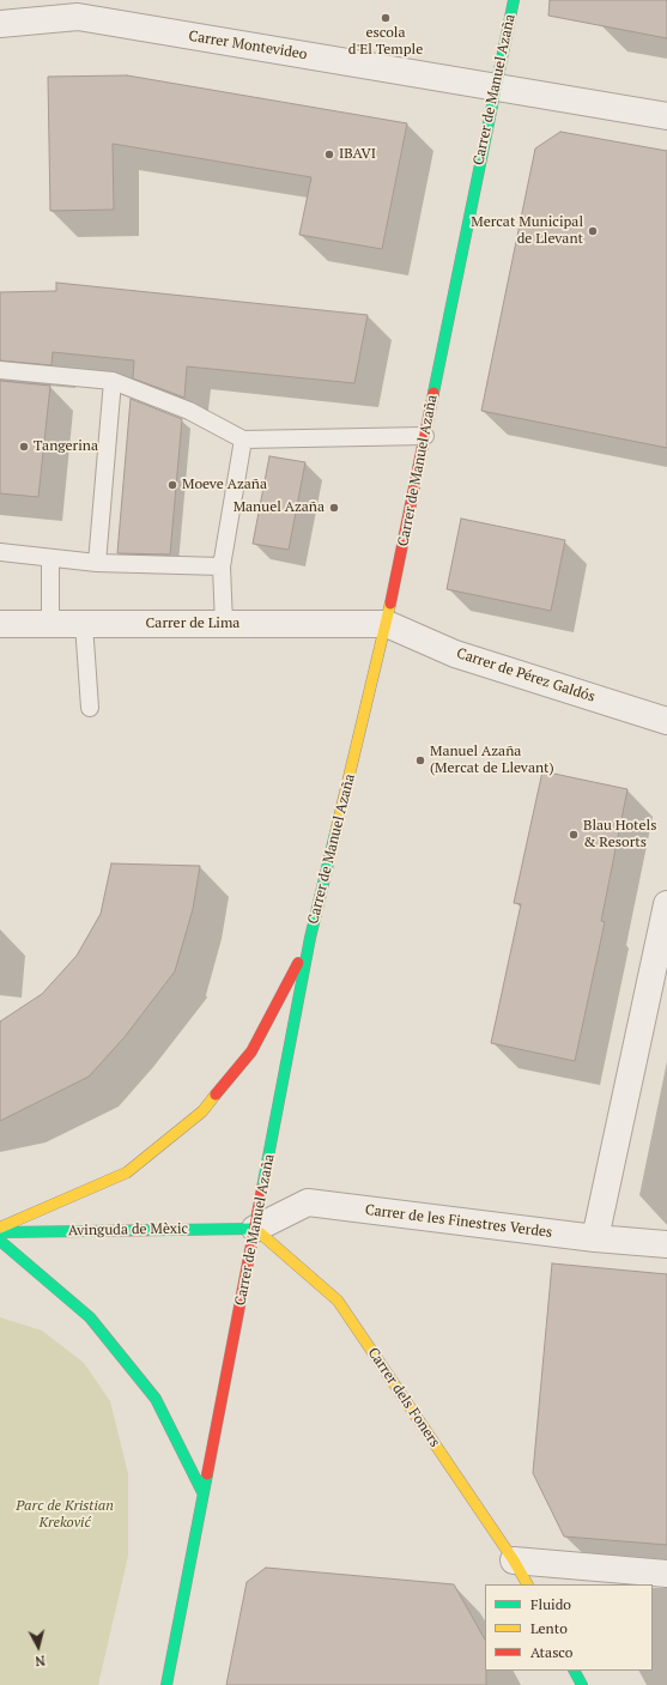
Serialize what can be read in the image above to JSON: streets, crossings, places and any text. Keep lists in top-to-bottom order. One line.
{"streets":{"street":["Carrer Montevideo","Carrer de Manuel Azaña","Carrer de Lima","Carrer de Pérez Galdós","Carrer de les Finestres Verdes","Avinguda de Mèxic","Carrer dels Foners"]},"crossings":[["Carrer Montevideo","Carrer de Manuel Azaña"],["Carrer de Manuel Azaña","Carrer de Lima"],["Carrer de Manuel Azaña","Carrer de Pérez Galdós"],["Carrer de Manuel Azaña","Carrer de les Finestres Verdes"],["Carrer de Manuel Azaña","Avinguda de Mèxic"],["Carrer de Manuel Azaña","Carrer dels Foners"],["Carrer de Lima","Carrer de Pérez Galdós"],["Carrer de les Finestres Verdes","Avinguda de Mèxic"],["Carrer de les Finestres Verdes","Carrer dels Foners"],["Avinguda de Mèxic","Carrer dels Foners"]],"parks":["Parc de Kristian Kreković"],"places":["escola d'El Temple","IBAVI","Mercat Municipal de Llevant","Tangerina","Moeve Azaña","Manuel Azaña","Manuel Azaña (Mercat de Llevant)","Blau Hotels & Resorts"],"legend":["Fluido","Lento","Atasco"],"north":"bottom"}
